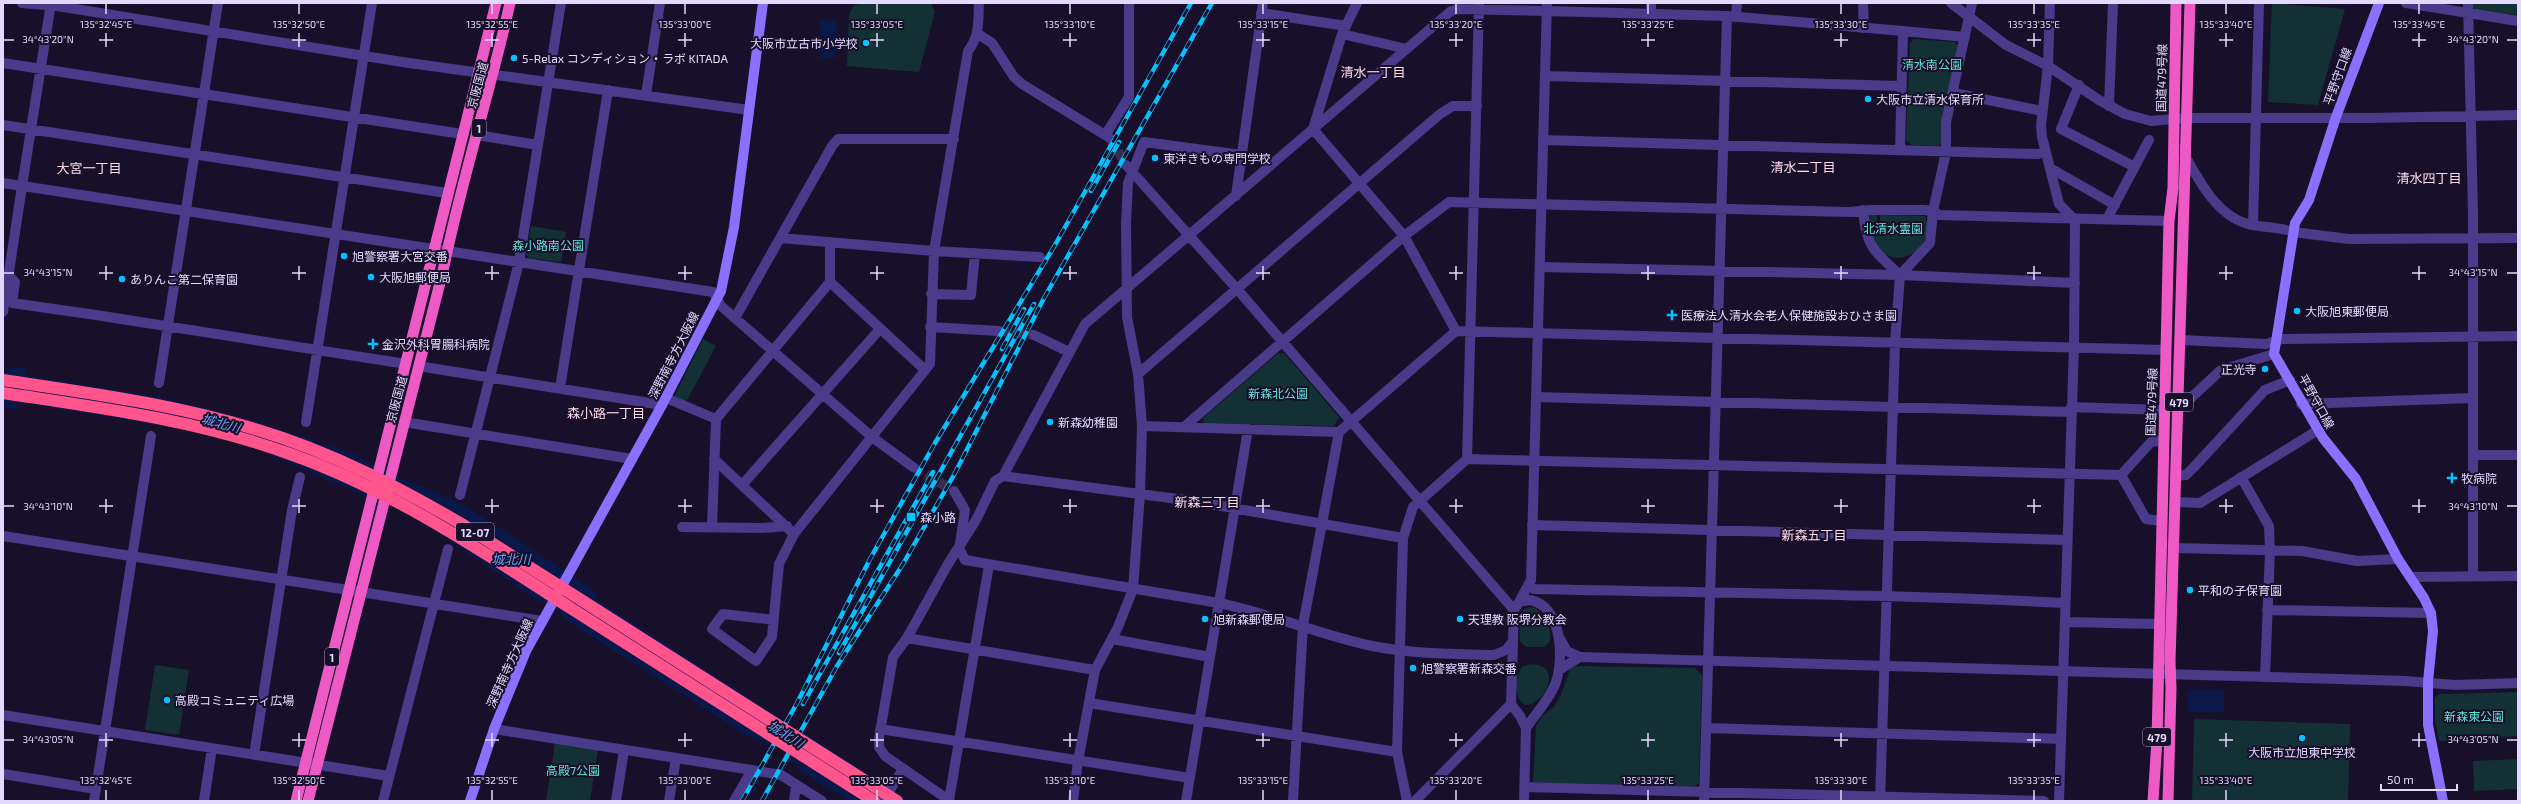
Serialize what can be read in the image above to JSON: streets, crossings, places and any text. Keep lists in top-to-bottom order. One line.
{"streets":{"highway":["国道479号線","京阪国道","1","479","12-07"],"main road":["平野守口線","深野南寺方大阪線"]},"districts":["清水一丁目","清水二丁目","大宮一丁目","清水四丁目","森小路一丁目","新森三丁目","新森五丁目"],"water":["城北川"],"parks":["清水南公園","北清水霊園","森小路南公園","新森北公園","新森東公園","高殿7公園"],"places":{"other":["大阪市立古市小学校","5-Relax コンディション・ラボ KITADA","大阪市立清水保育所","東洋きもの専門学校","旭警察署大宮交番","大阪旭郵便局","ありんこ第二保育園","大阪旭東郵便局","正光寺","新森幼稚園","平和の子保育園","旭新森郵便局","天理教 阪堺分教会","旭警察署新森交番","高殿コミュニティ広場","大阪市立旭東中学校"],"health":["医療法人清水会老人保健施設おひさま園","金沢外科胃腸科病院","牧病院"],"transit":["森小路"]},"scale_bar":"50 m","coordinates":["135°32'45\"E","135°32'50\"E","135°32'55\"E","135°33'00\"E","135°33'05\"E","135°33'10\"E","135°33'15\"E","135°33'20\"E","135°33'25\"E","135°33'30\"E","135°33'35\"E","135°33'40\"E","135°33'45\"E","34°43'20\"N","34°43'15\"N","34°43'10\"N","34°43'05\"N"]}
